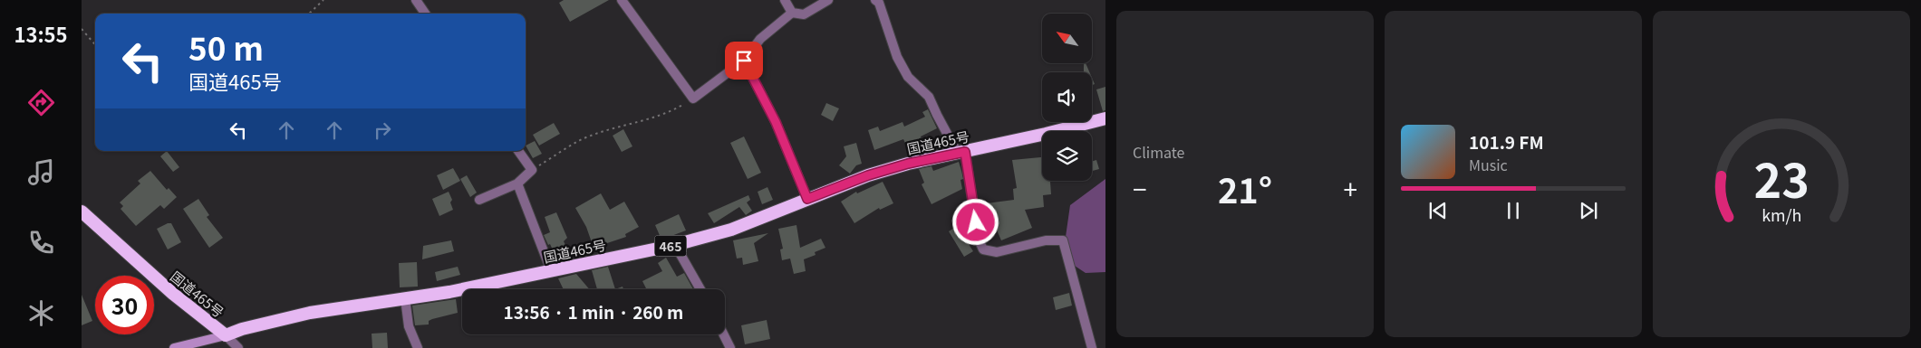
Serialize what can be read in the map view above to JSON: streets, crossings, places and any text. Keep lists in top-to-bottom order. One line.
{"streets":{"highway":["国道465号","465"]},"north":"top left","page":{"tabs":"13:55","tile":"Climate","turn":["50 m","国道465号"],"song":["101.9 FM","Music"],"heat":["−","21°","+"],"limit":"30","trip":"13:56 · 1 min · 260 m","gauge":["23","km/h"]}}
